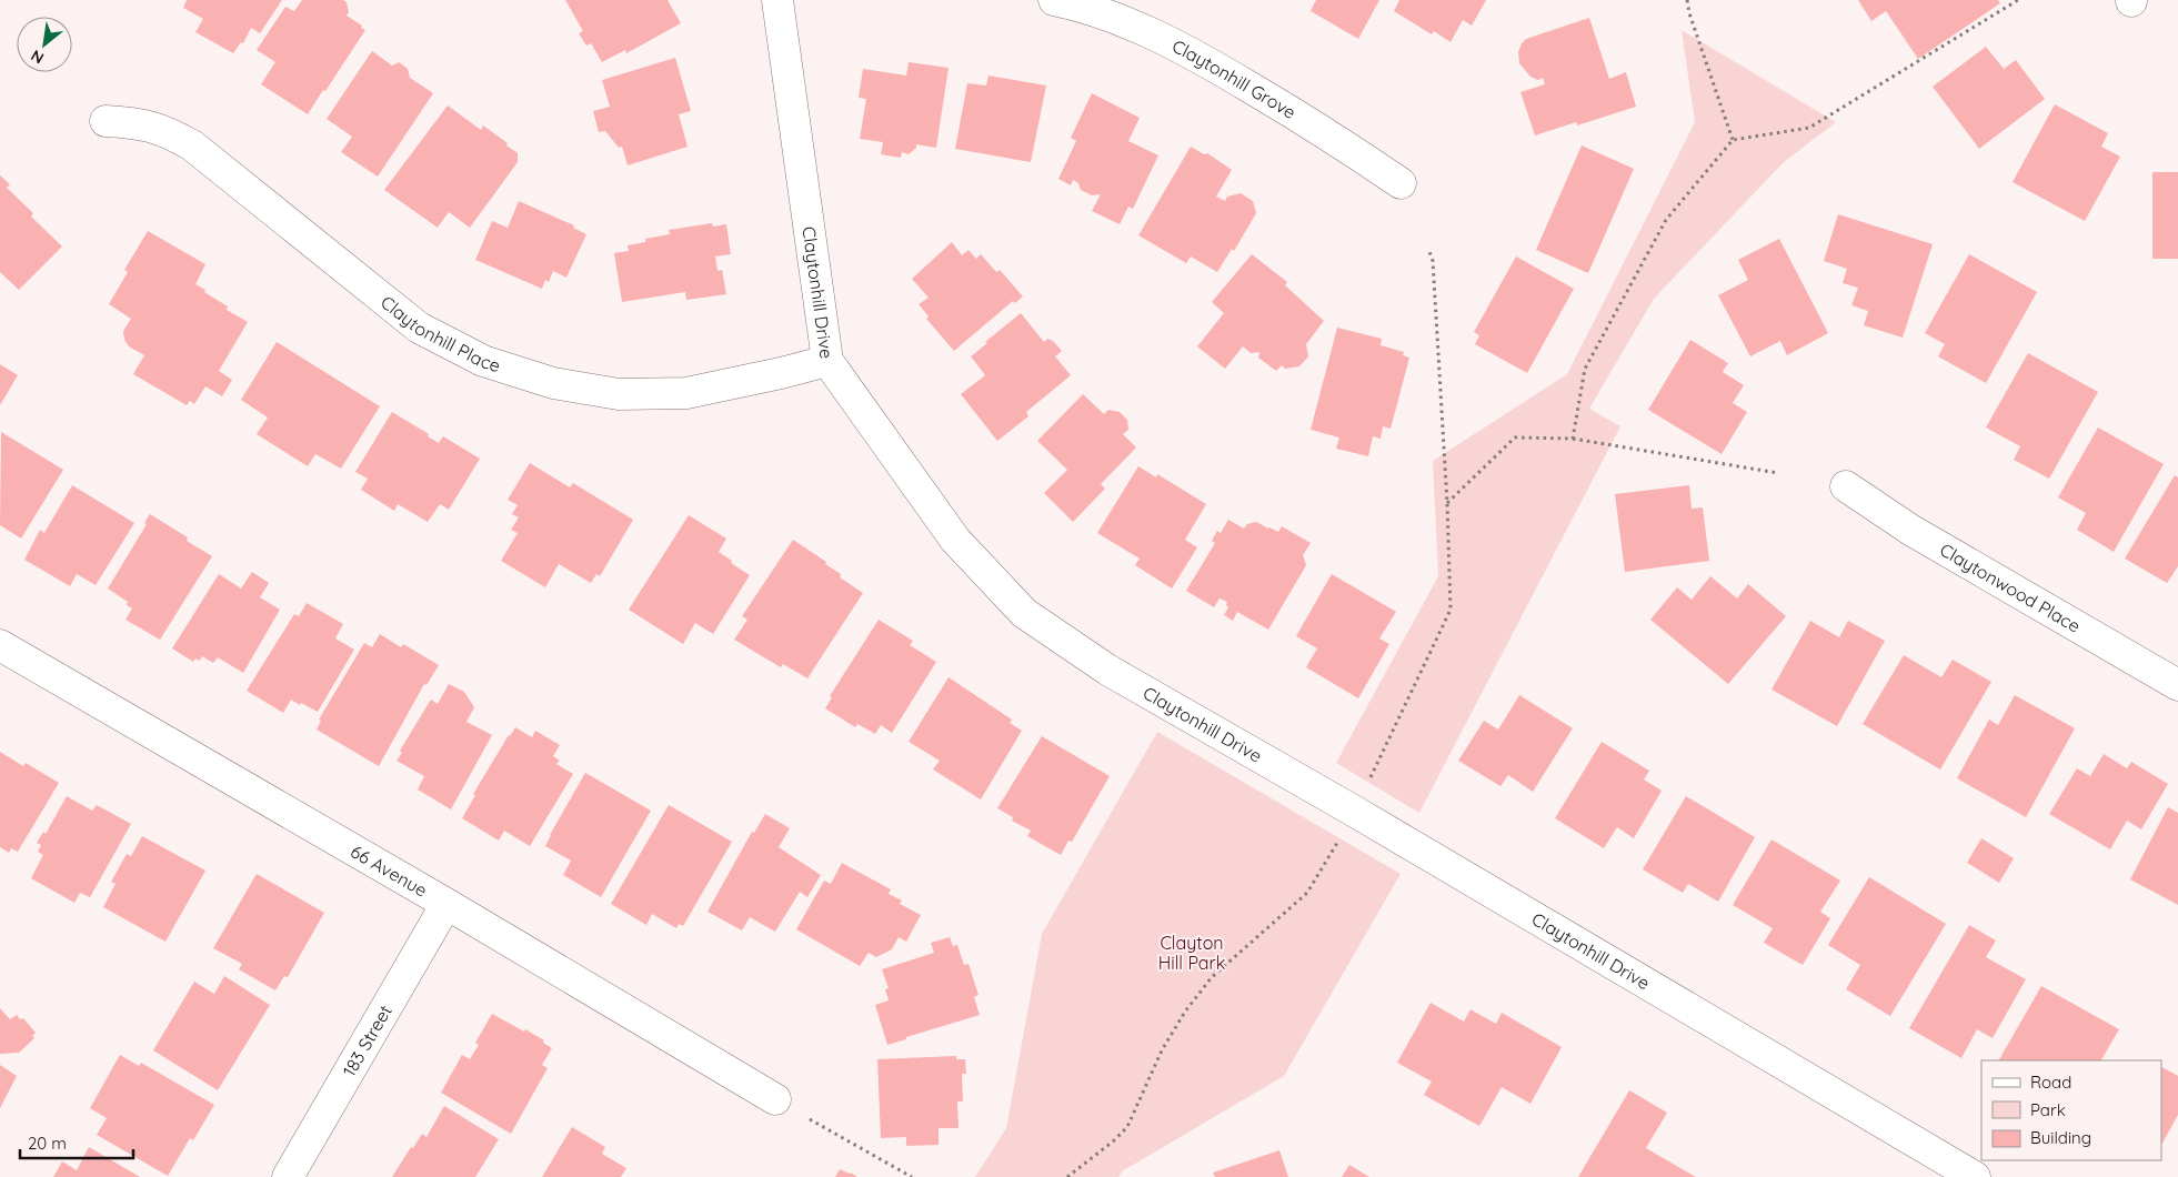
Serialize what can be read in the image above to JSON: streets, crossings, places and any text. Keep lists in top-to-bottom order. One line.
{"streets":{"street":["Claytonhill Grove","Claytonhill Drive","Claytonhill Place","Claytonwood Place","66 Avenue","183 Street"]},"crossings":[["Claytonhill Drive","Claytonhill Place"],["66 Avenue","183 Street"]],"parks":["Clayton Hill Park"],"legend":["Road","Park","Building"],"scale_bar":"20 m","north":"bottom left"}
